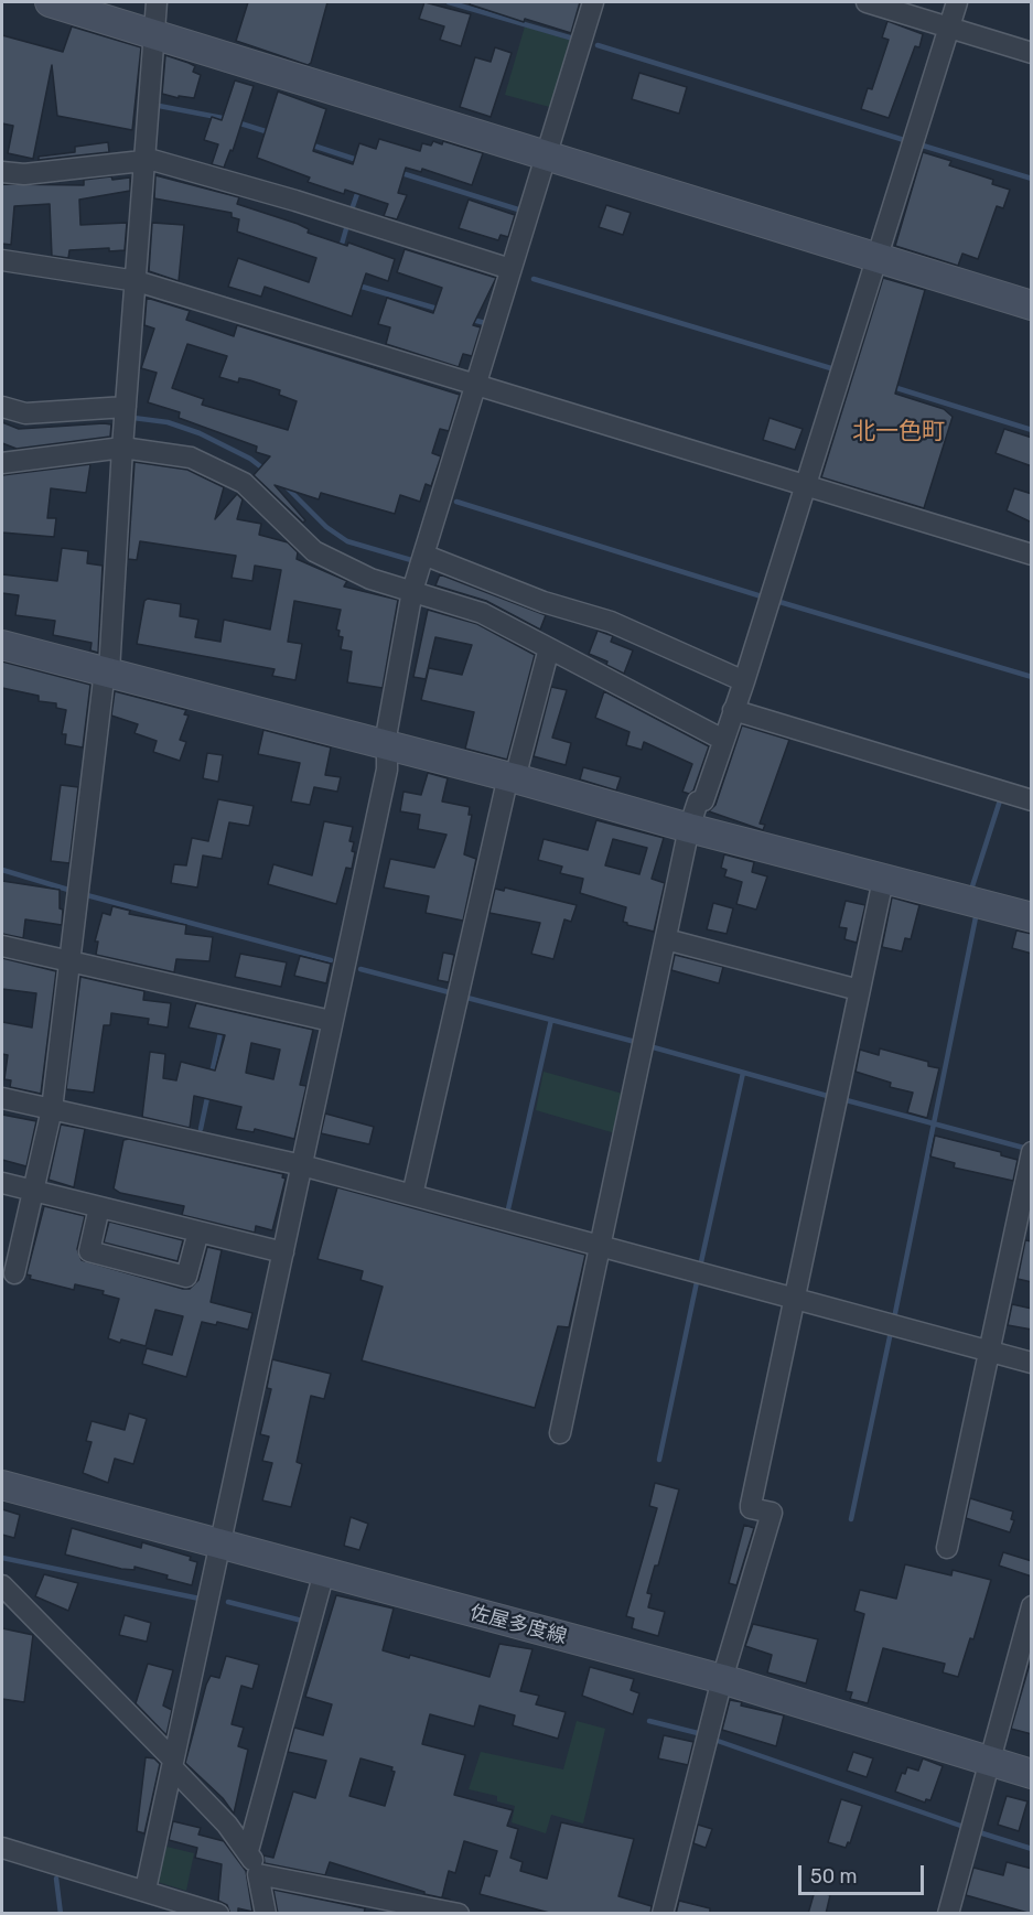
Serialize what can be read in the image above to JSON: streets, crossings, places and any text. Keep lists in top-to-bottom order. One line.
{"streets":{"street":["佐屋多度線"]},"districts":["北一色町"],"scale_bar":"50 m"}
